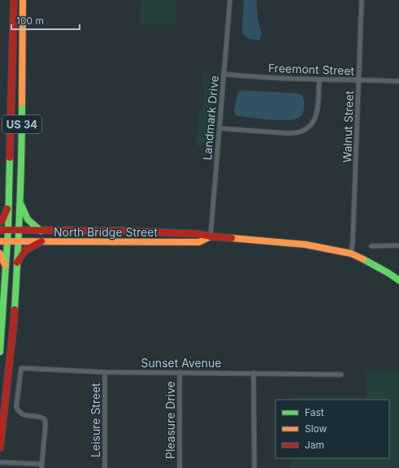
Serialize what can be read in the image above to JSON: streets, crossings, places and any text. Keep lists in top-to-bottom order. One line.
{"streets":{"main road":["US 34","North Bridge Street"],"street":["Freemont Street","Landmark Drive","Walnut Street","Sunset Avenue","Leisure Street","Pleasure Drive"]},"crossings":[["Freemont Street","Landmark Drive"],["Freemont Street","Walnut Street"],["Landmark Drive","North Bridge Street"],["US 34","North Bridge Street"],["Walnut Street","North Bridge Street"],["Sunset Avenue","Leisure Street"],["Sunset Avenue","Pleasure Drive"]],"legend":["Fast","Slow","Jam"],"scale_bar":"100 m"}
